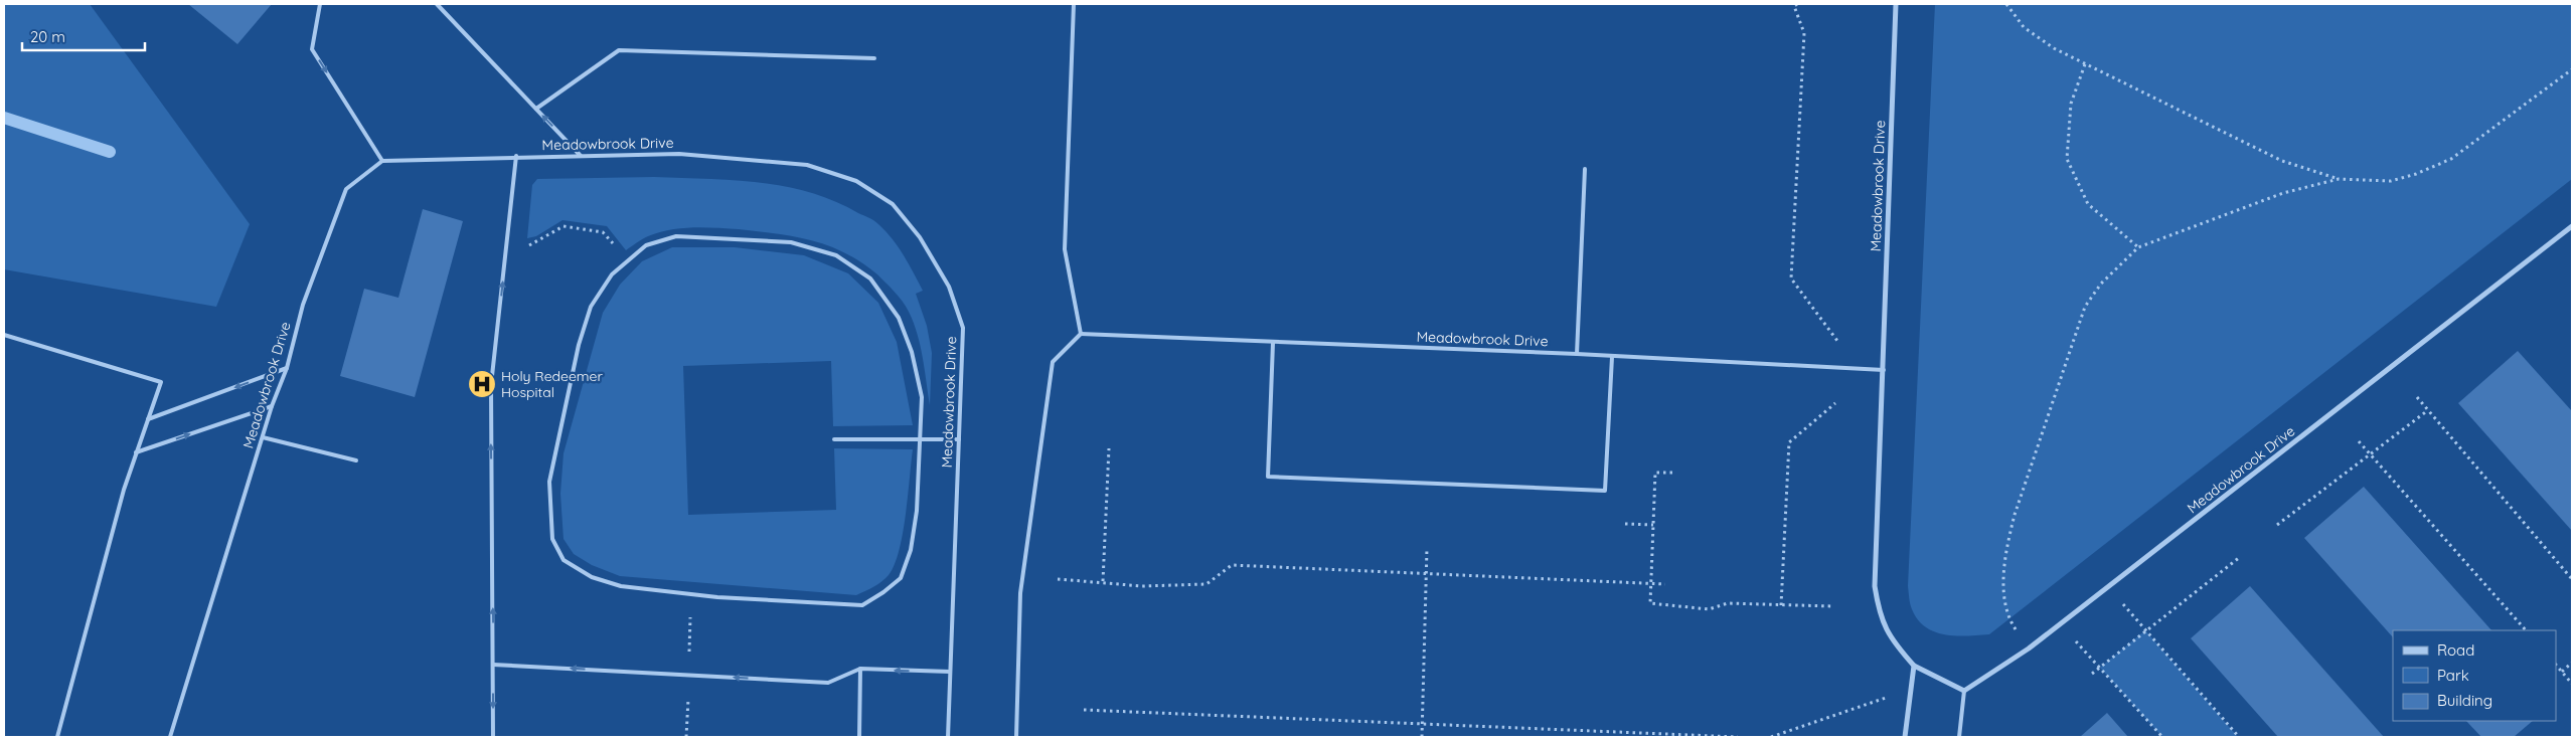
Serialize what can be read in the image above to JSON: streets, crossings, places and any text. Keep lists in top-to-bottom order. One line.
{"streets":{"street":["Meadowbrook Drive"]},"places":{"hospital":["Holy Redeemer Hospital"]},"legend":["Road","Park","Building"],"scale_bar":"20 m"}
